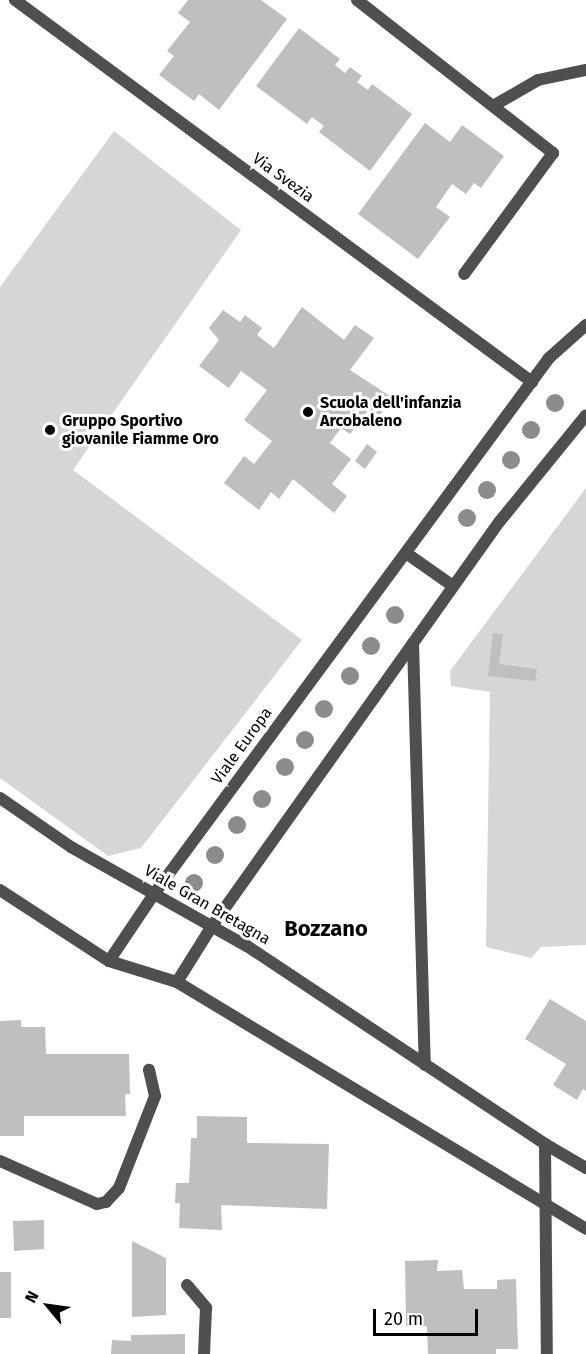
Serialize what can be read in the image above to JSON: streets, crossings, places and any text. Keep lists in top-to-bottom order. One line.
{"streets":{"street":["Via Svezia","Viale Europa","Viale Gran Bretagna"]},"crossings":[["Via Svezia","Viale Europa"],["Viale Europa","Viale Gran Bretagna"]],"districts":["Bozzano"],"places":["Scuola dell'infanzia Arcobaleno","Gruppo Sportivo giovanile Fiamme Oro"],"scale_bar":"20 m","north":"top left"}
